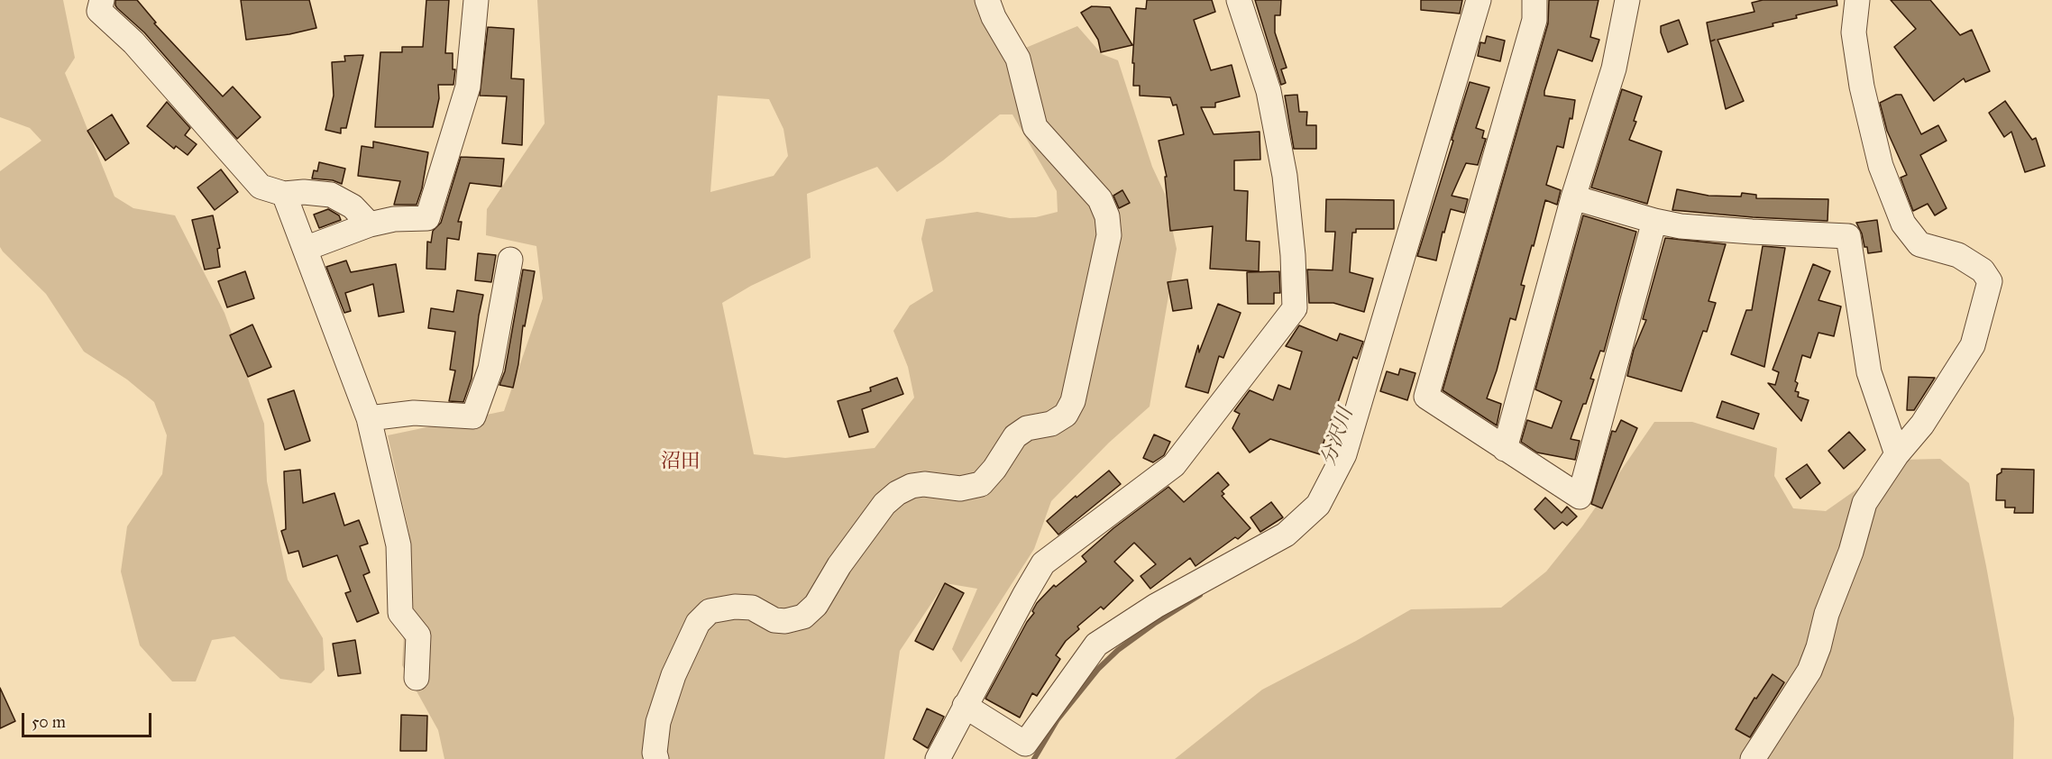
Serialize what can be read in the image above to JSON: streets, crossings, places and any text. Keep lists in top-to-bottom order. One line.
{"districts":["沼田"],"water":["分沢川"],"scale_bar":"50 m"}
